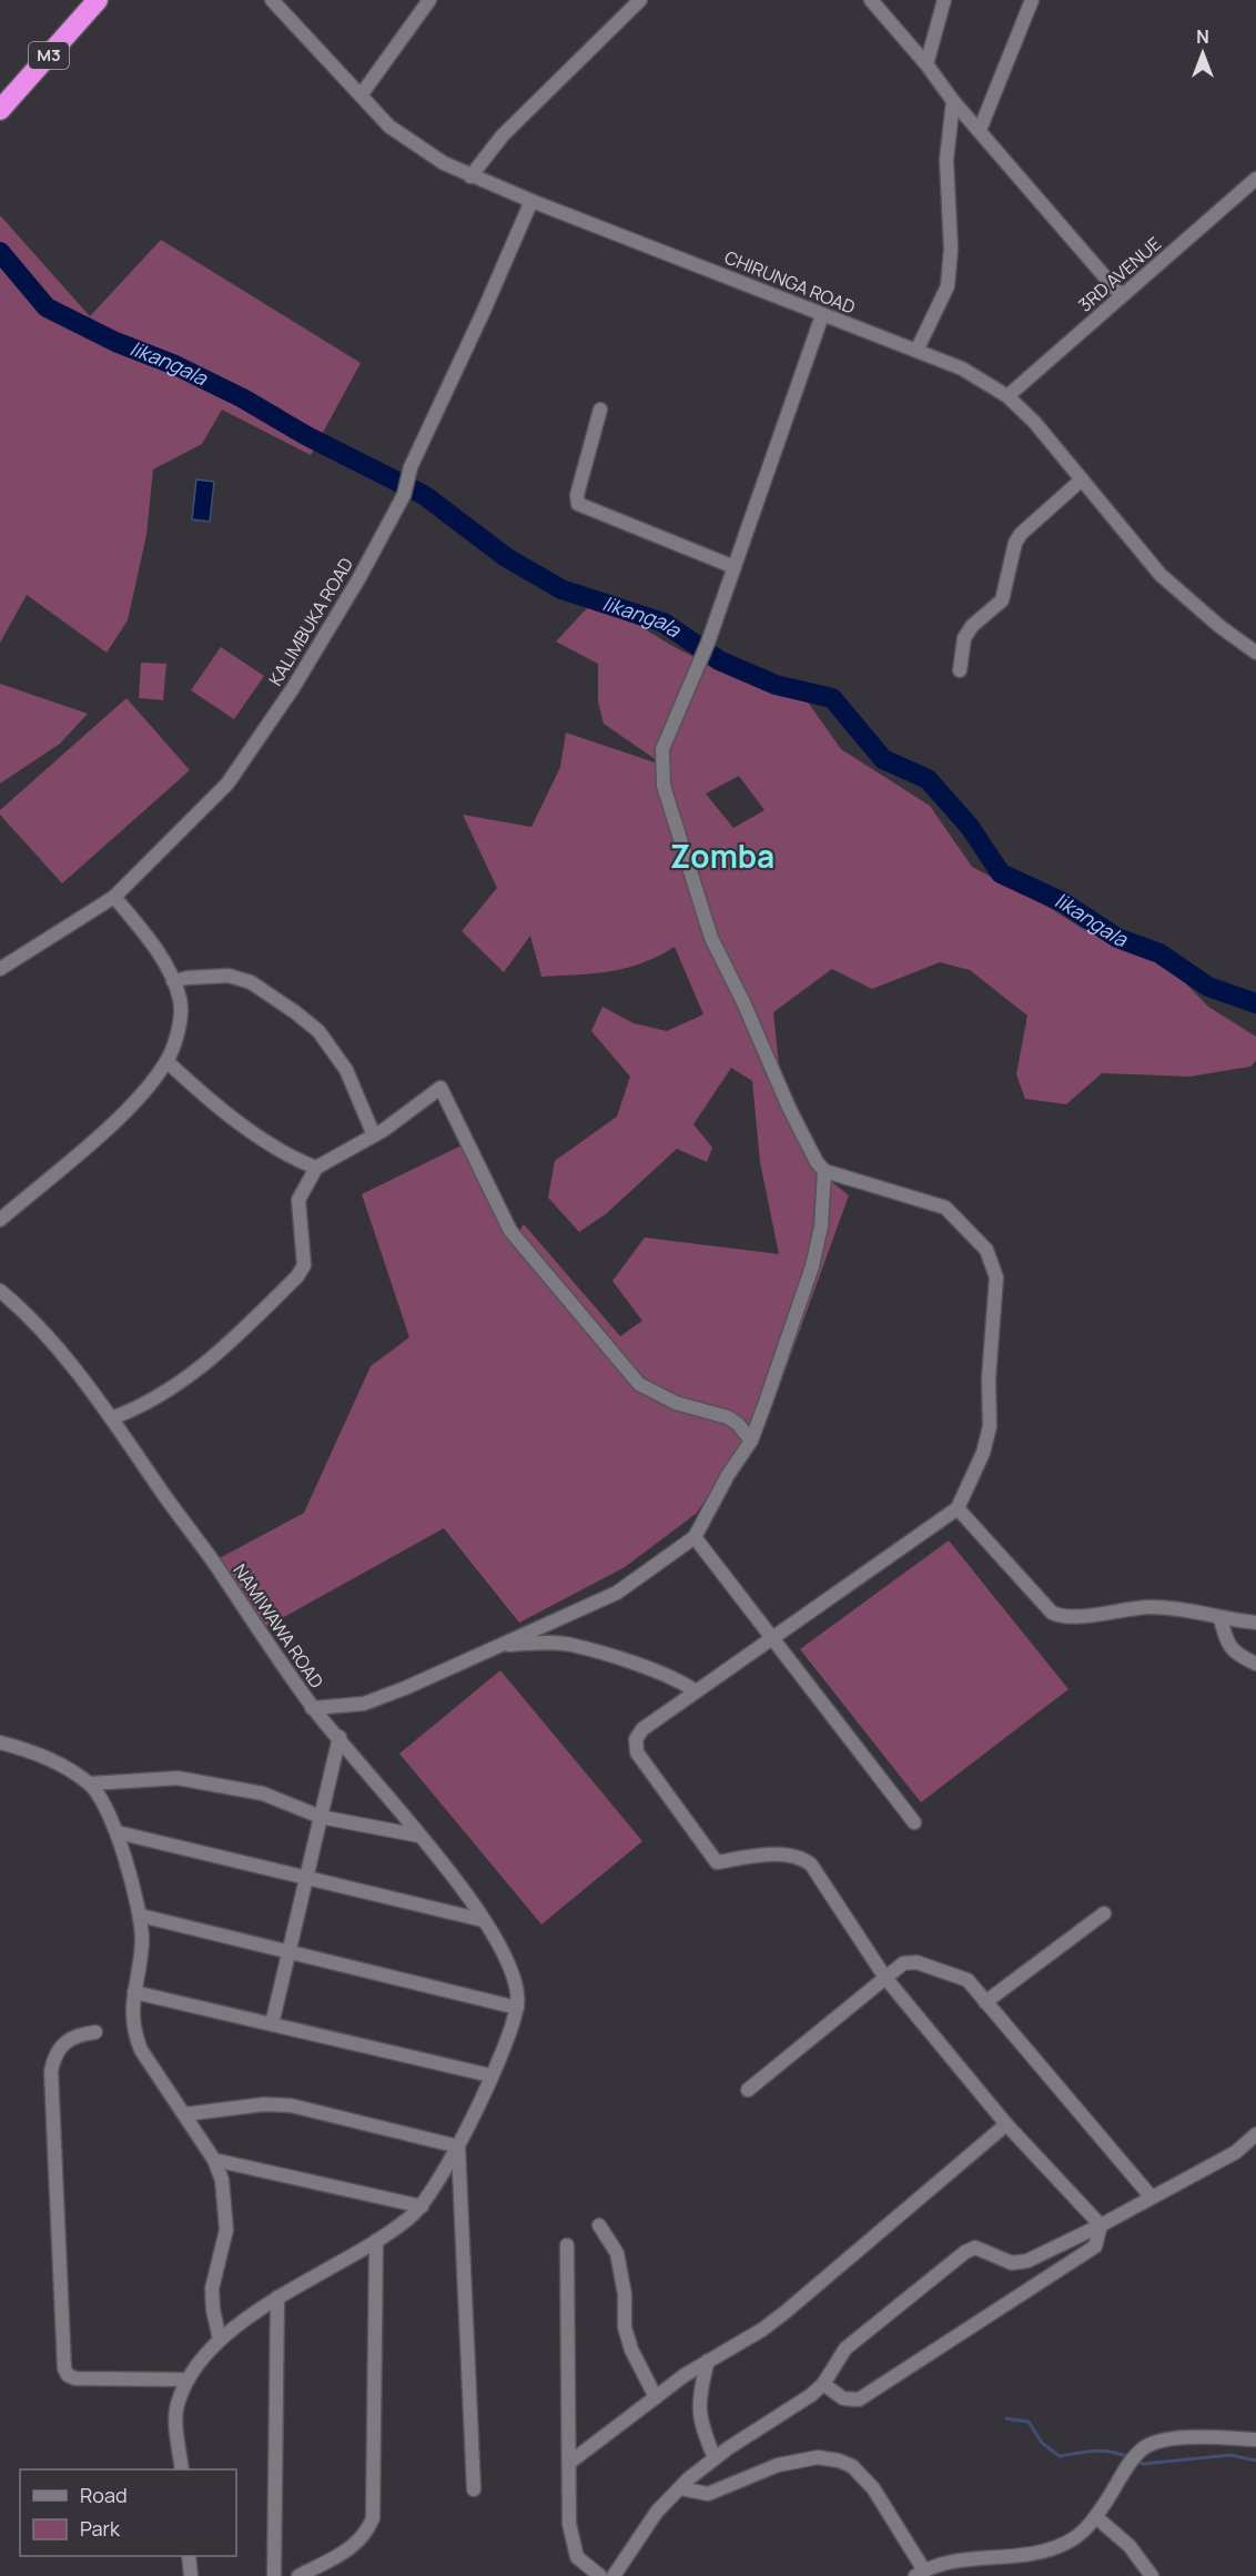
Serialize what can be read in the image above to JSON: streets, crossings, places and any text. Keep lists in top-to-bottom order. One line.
{"streets":{"highway":["M3"],"street":["3RD AVENUE","CHIRUNGA ROAD","KALIMBUKA ROAD","NAMIWAWA ROAD"]},"crossings":[["3RD AVENUE","CHIRUNGA ROAD"],["CHIRUNGA ROAD","KALIMBUKA ROAD"]],"districts":["Zomba"],"water":["likangala"],"legend":["Road","Park"],"north":"top"}
